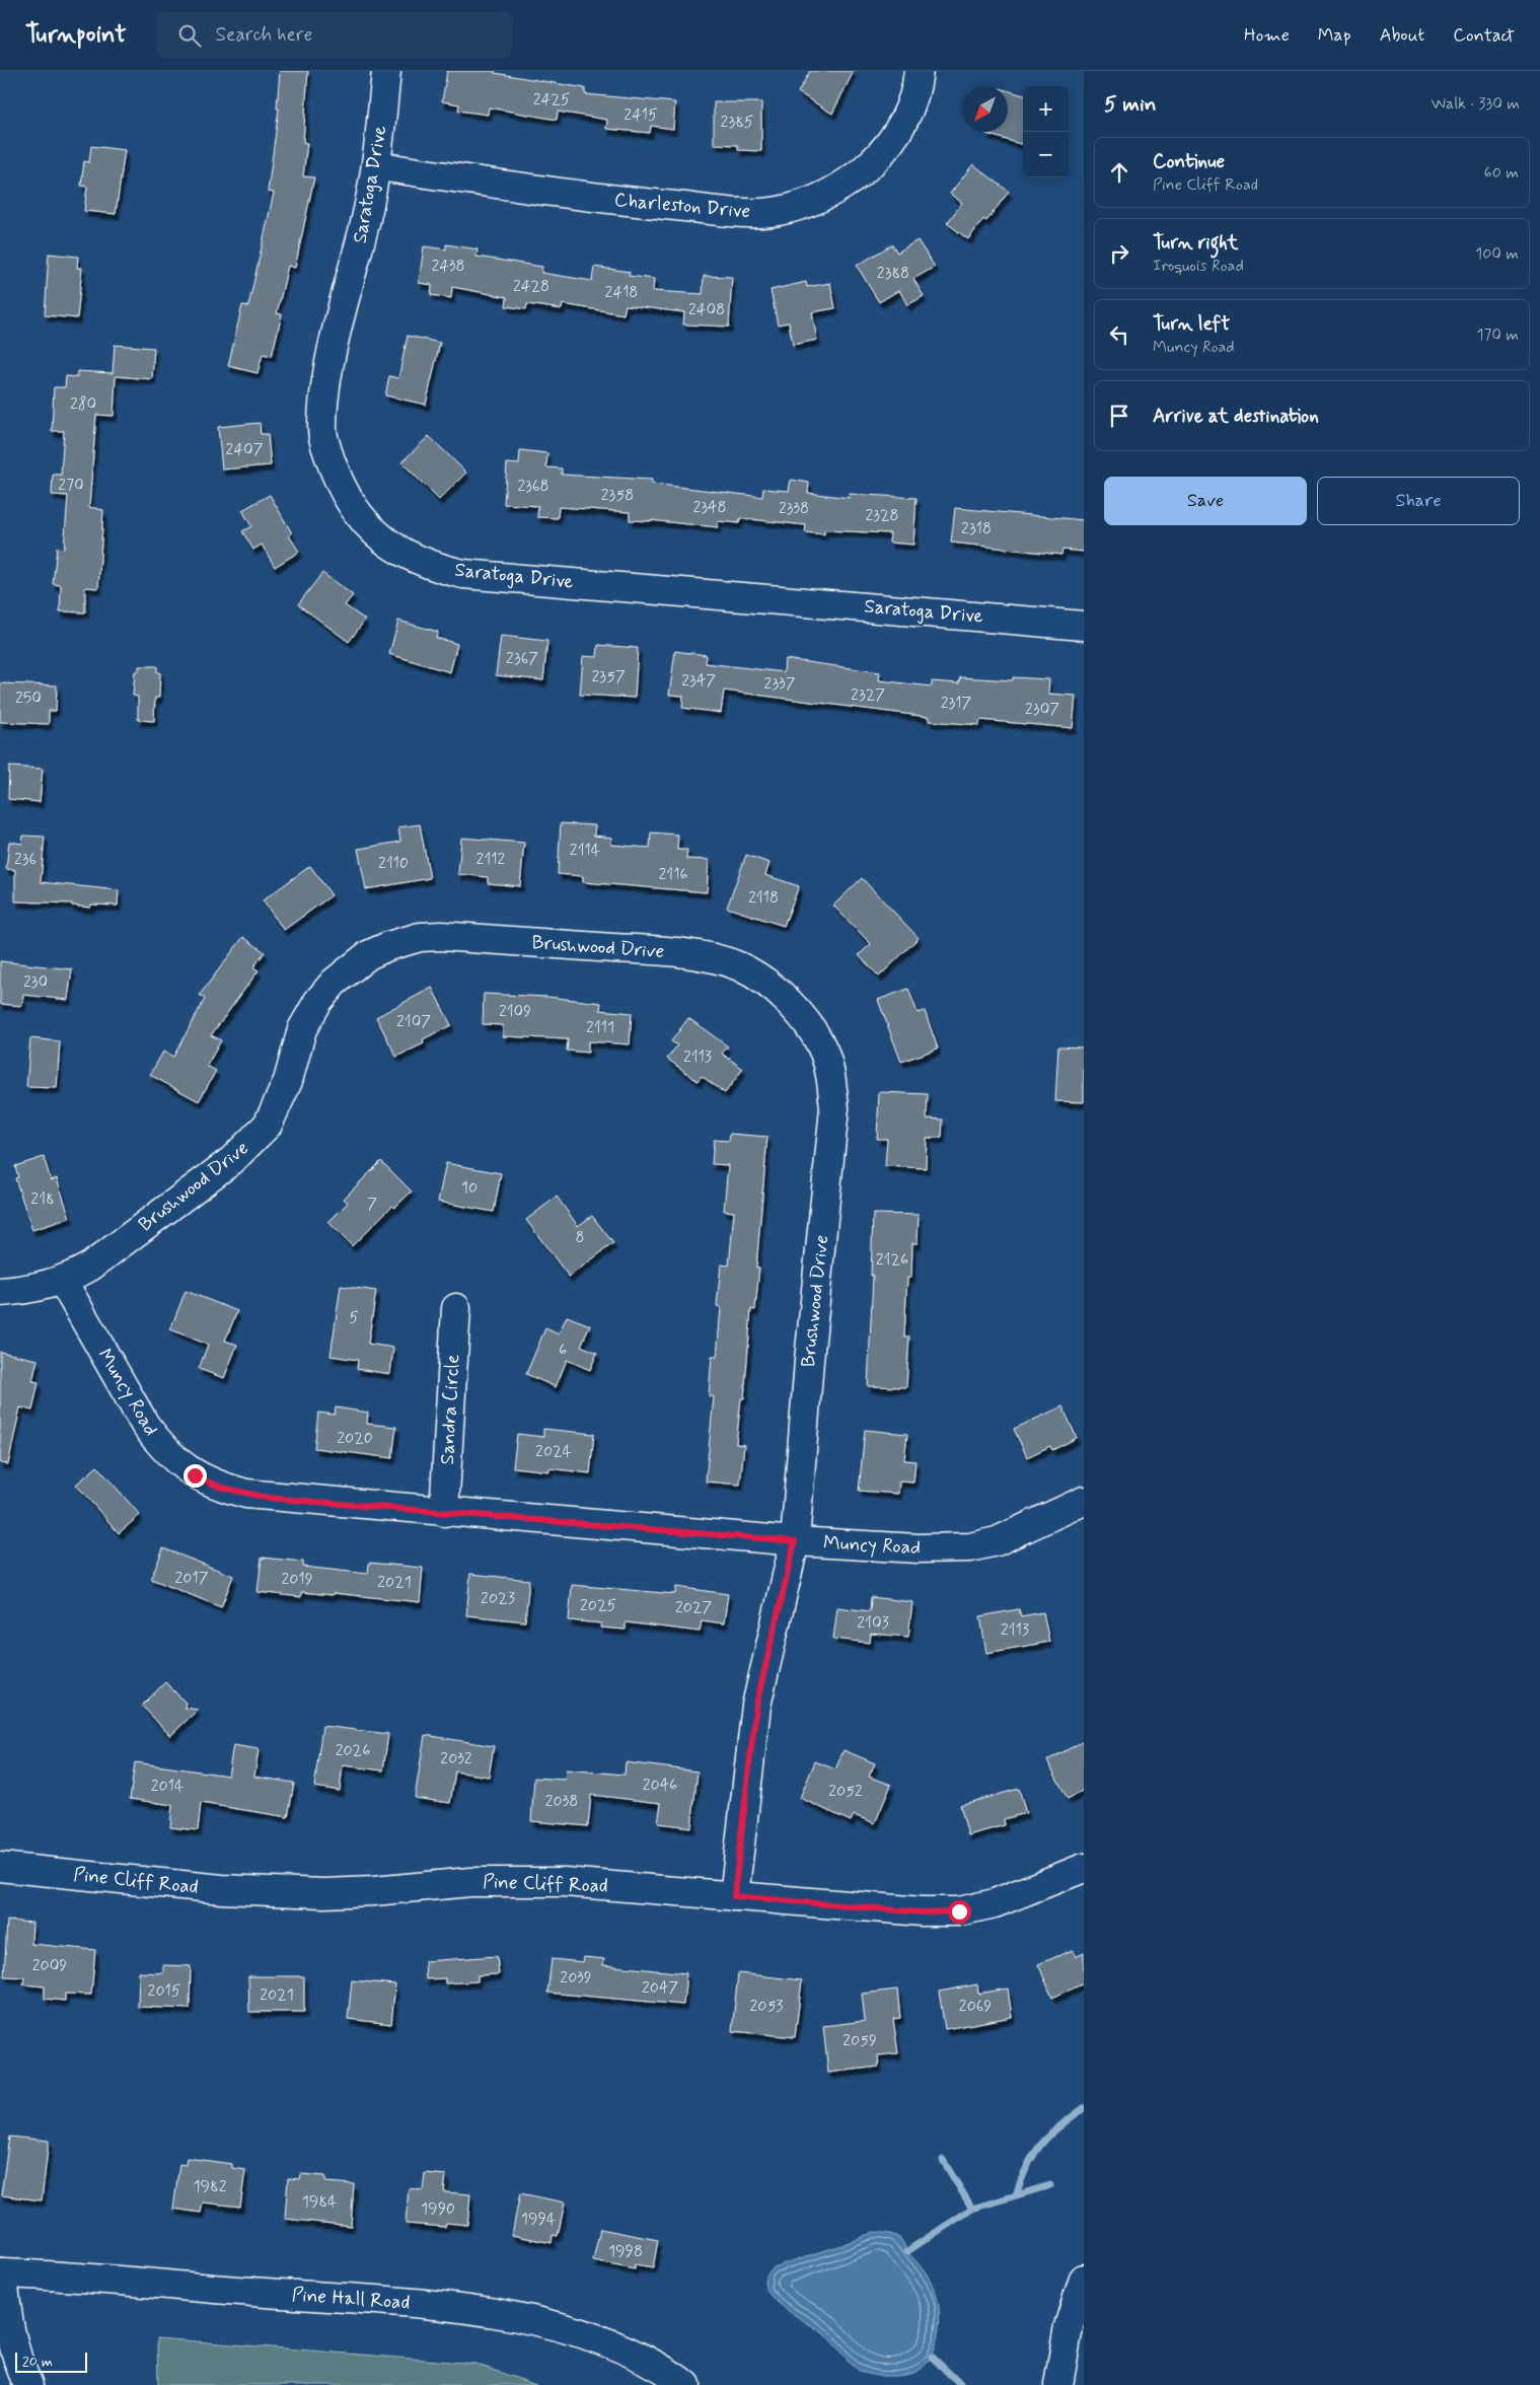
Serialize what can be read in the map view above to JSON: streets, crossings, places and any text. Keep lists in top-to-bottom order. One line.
{"streets":{"street":["Saratoga Drive","Charleston Drive","Brushwood Drive","Muncy Road","Sandra Circle","Pine Cliff Road","Pine Hall Road"]},"crossings":[["Saratoga Drive","Charleston Drive"],["Brushwood Drive","Muncy Road"],["Brushwood Drive","Pine Cliff Road"],["Muncy Road","Sandra Circle"]],"house_numbers":["2425","2415","2385","2438","2388","2428","2418","2408","280","2407","270","2368","2358","2348","2338","2328","2318","2367","2357","2347","2337","2327","250","2317","2307","2114","236","2112","2110","2116","2118","230","2109","2107","2111","2113","10","218","7","8","2126","5","6","2020","2024","2017","2019","2021","2023","2025","2027","2103","2113","2026","2032","2046","2014","2052","2038","2009","2039","2047","2015","2021","2053","2069","2059","1982","1984","1990","1994","1998"],"scale_bar":"20 m","north":"bottom left","page":{"header":"Turnpoint","search":"Search here","nav":["Home","Map","About","Contact"],"heading":["5 min","Walk · 330 m"],"map_buttons":["+","−"],"list":[["Continue","Pine Cliff Road","60 m"],["Turn right","Iroquois Road","100 m"],["Turn left","Muncy Road","170 m"],"Arrive at destination"],"buttons":["Save","Share"],"scale":"20 m"}}
